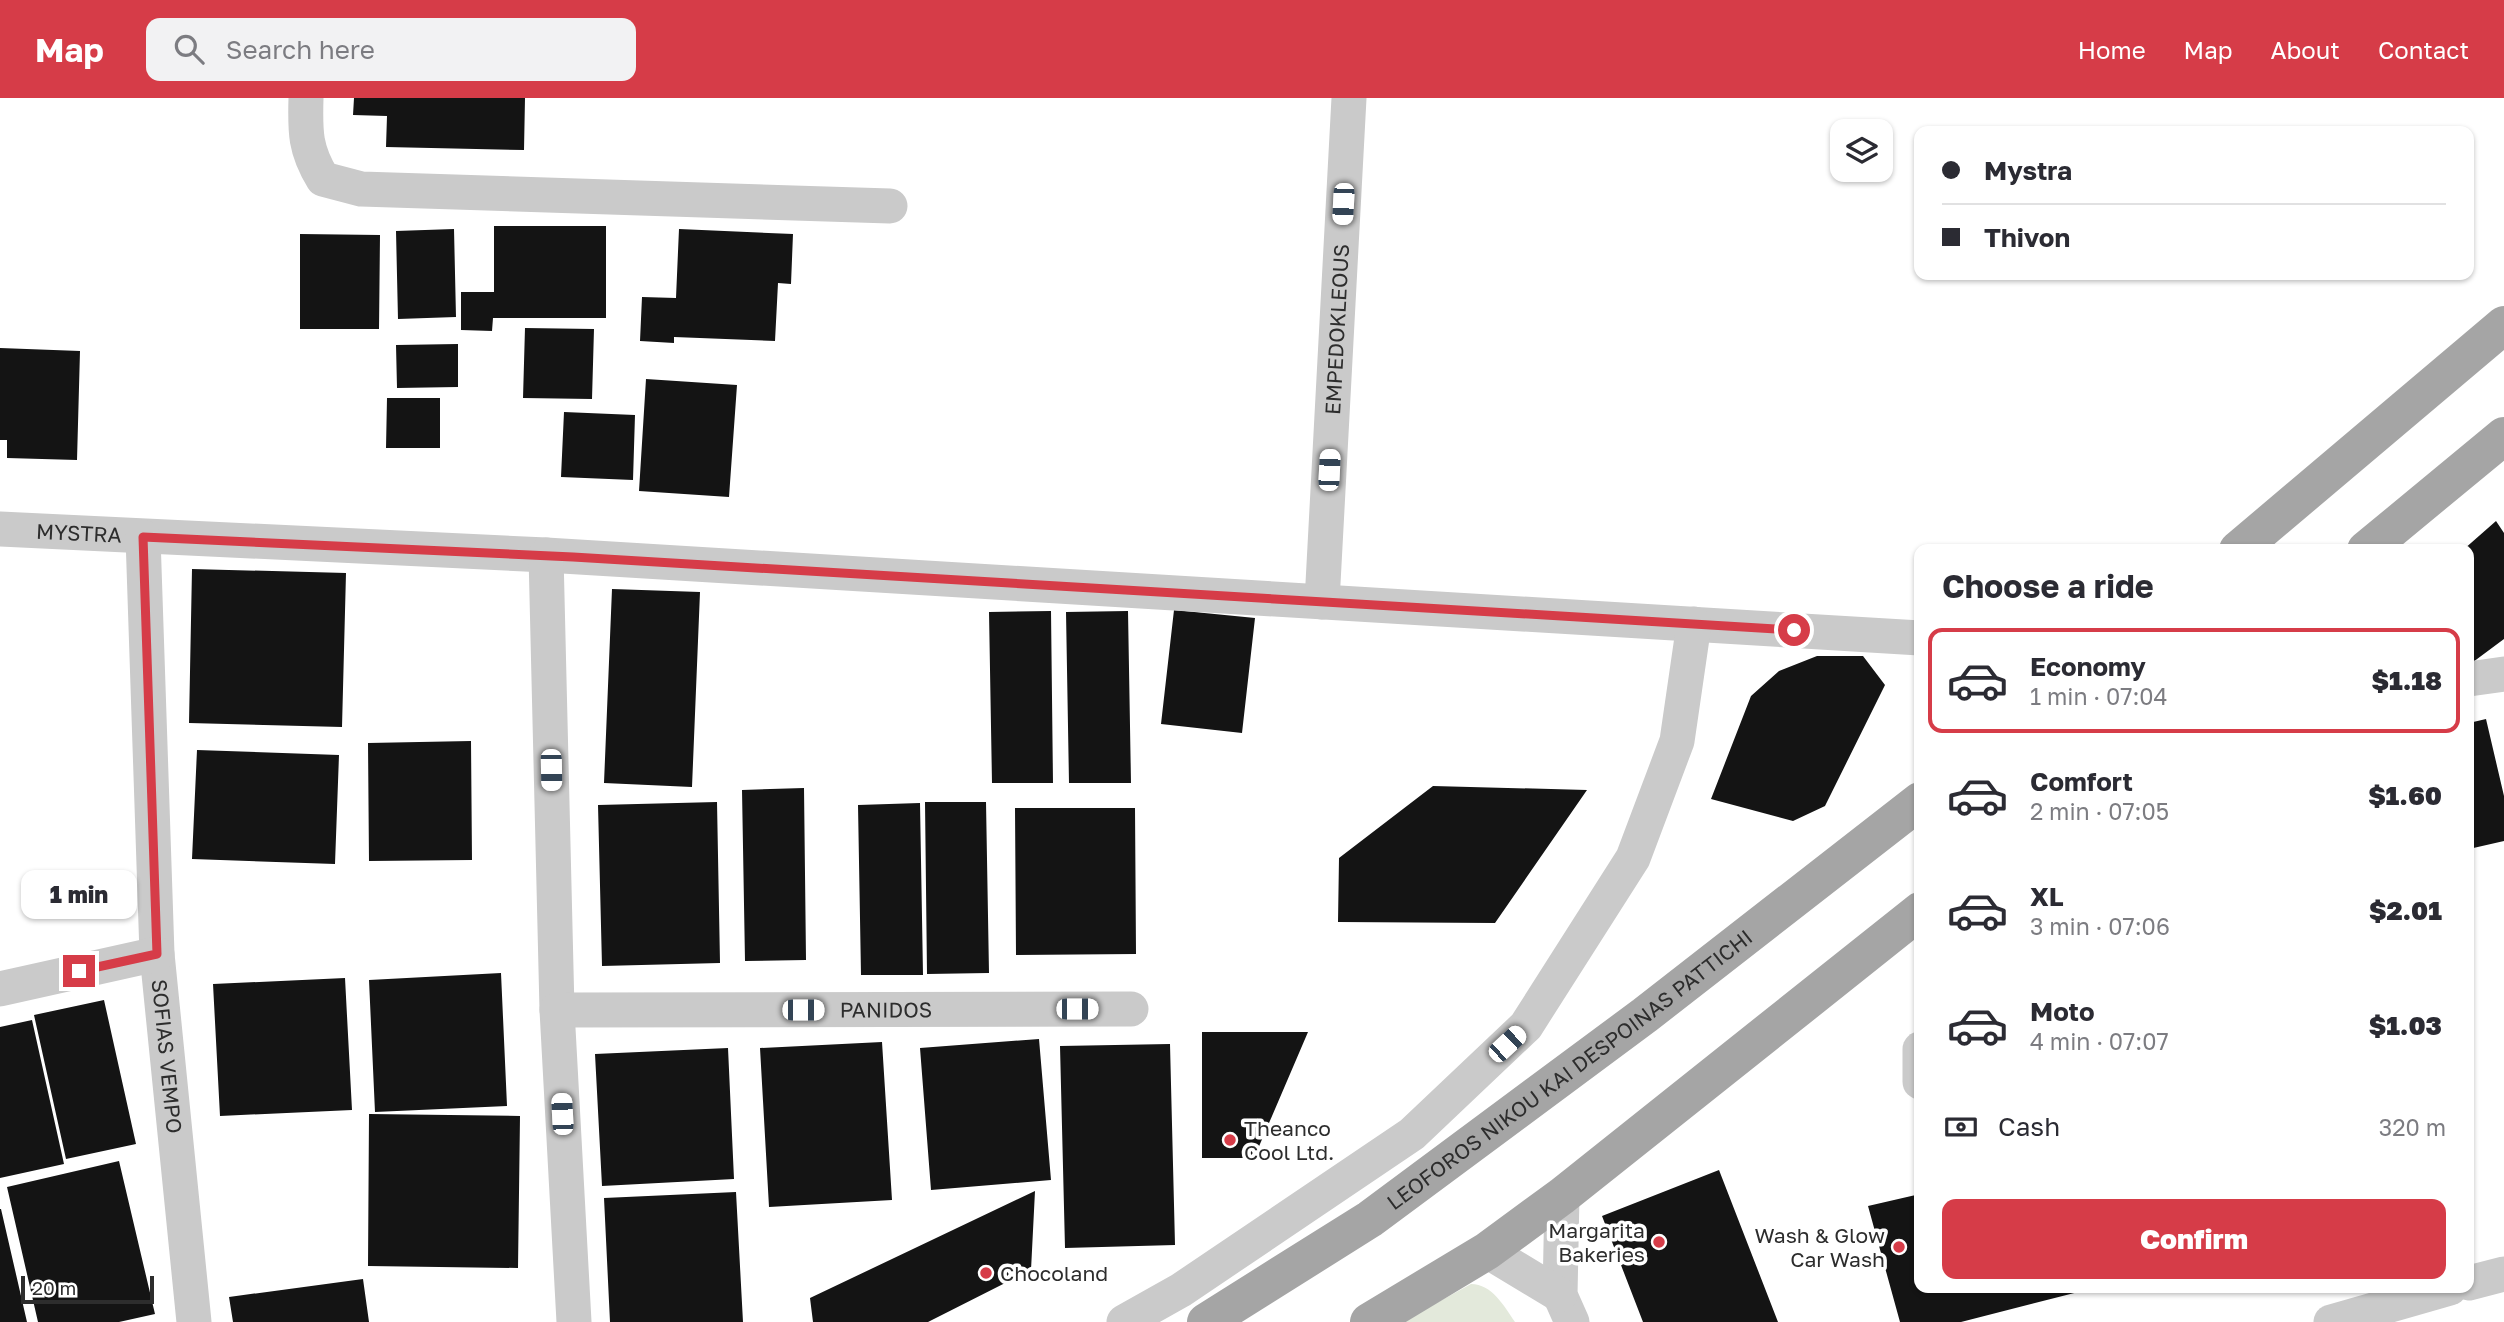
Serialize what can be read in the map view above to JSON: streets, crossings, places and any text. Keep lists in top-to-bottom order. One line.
{"streets":{"main road":["LEOFOROS NIKOU KAI DESPOINAS PATTICHI"],"street":["EMPEDOKLEOUS","MYSTRA","PANIDOS","SOFIAS VEMPO"]},"crossings":[["EMPEDOKLEOUS","MYSTRA"],["MYSTRA","SOFIAS VEMPO"]],"places":["Theanco Cool Ltd.","Margarita Bakeries","Wash & Glow Car Wash","Chocoland"],"scale_bar":"20 m","page":{"header":"Map","search":"Search here","nav":["Home","Map","About","Contact"],"banner":["Mystra","Thivon"],"heading":"Choose a ride","list":[{"name":"Economy","note":"1 min · 07:04","value":"$1.18"},{"name":"Comfort","note":"2 min · 07:05","value":"$1.60"},{"name":"XL","note":"3 min · 07:06","value":"$2.01"},{"name":"Moto","note":"4 min · 07:07","value":"$1.03"}],"bubble":"1 min","pay":["Cash","320 m"],"buttons":"Confirm","scale":"20 m"}}
